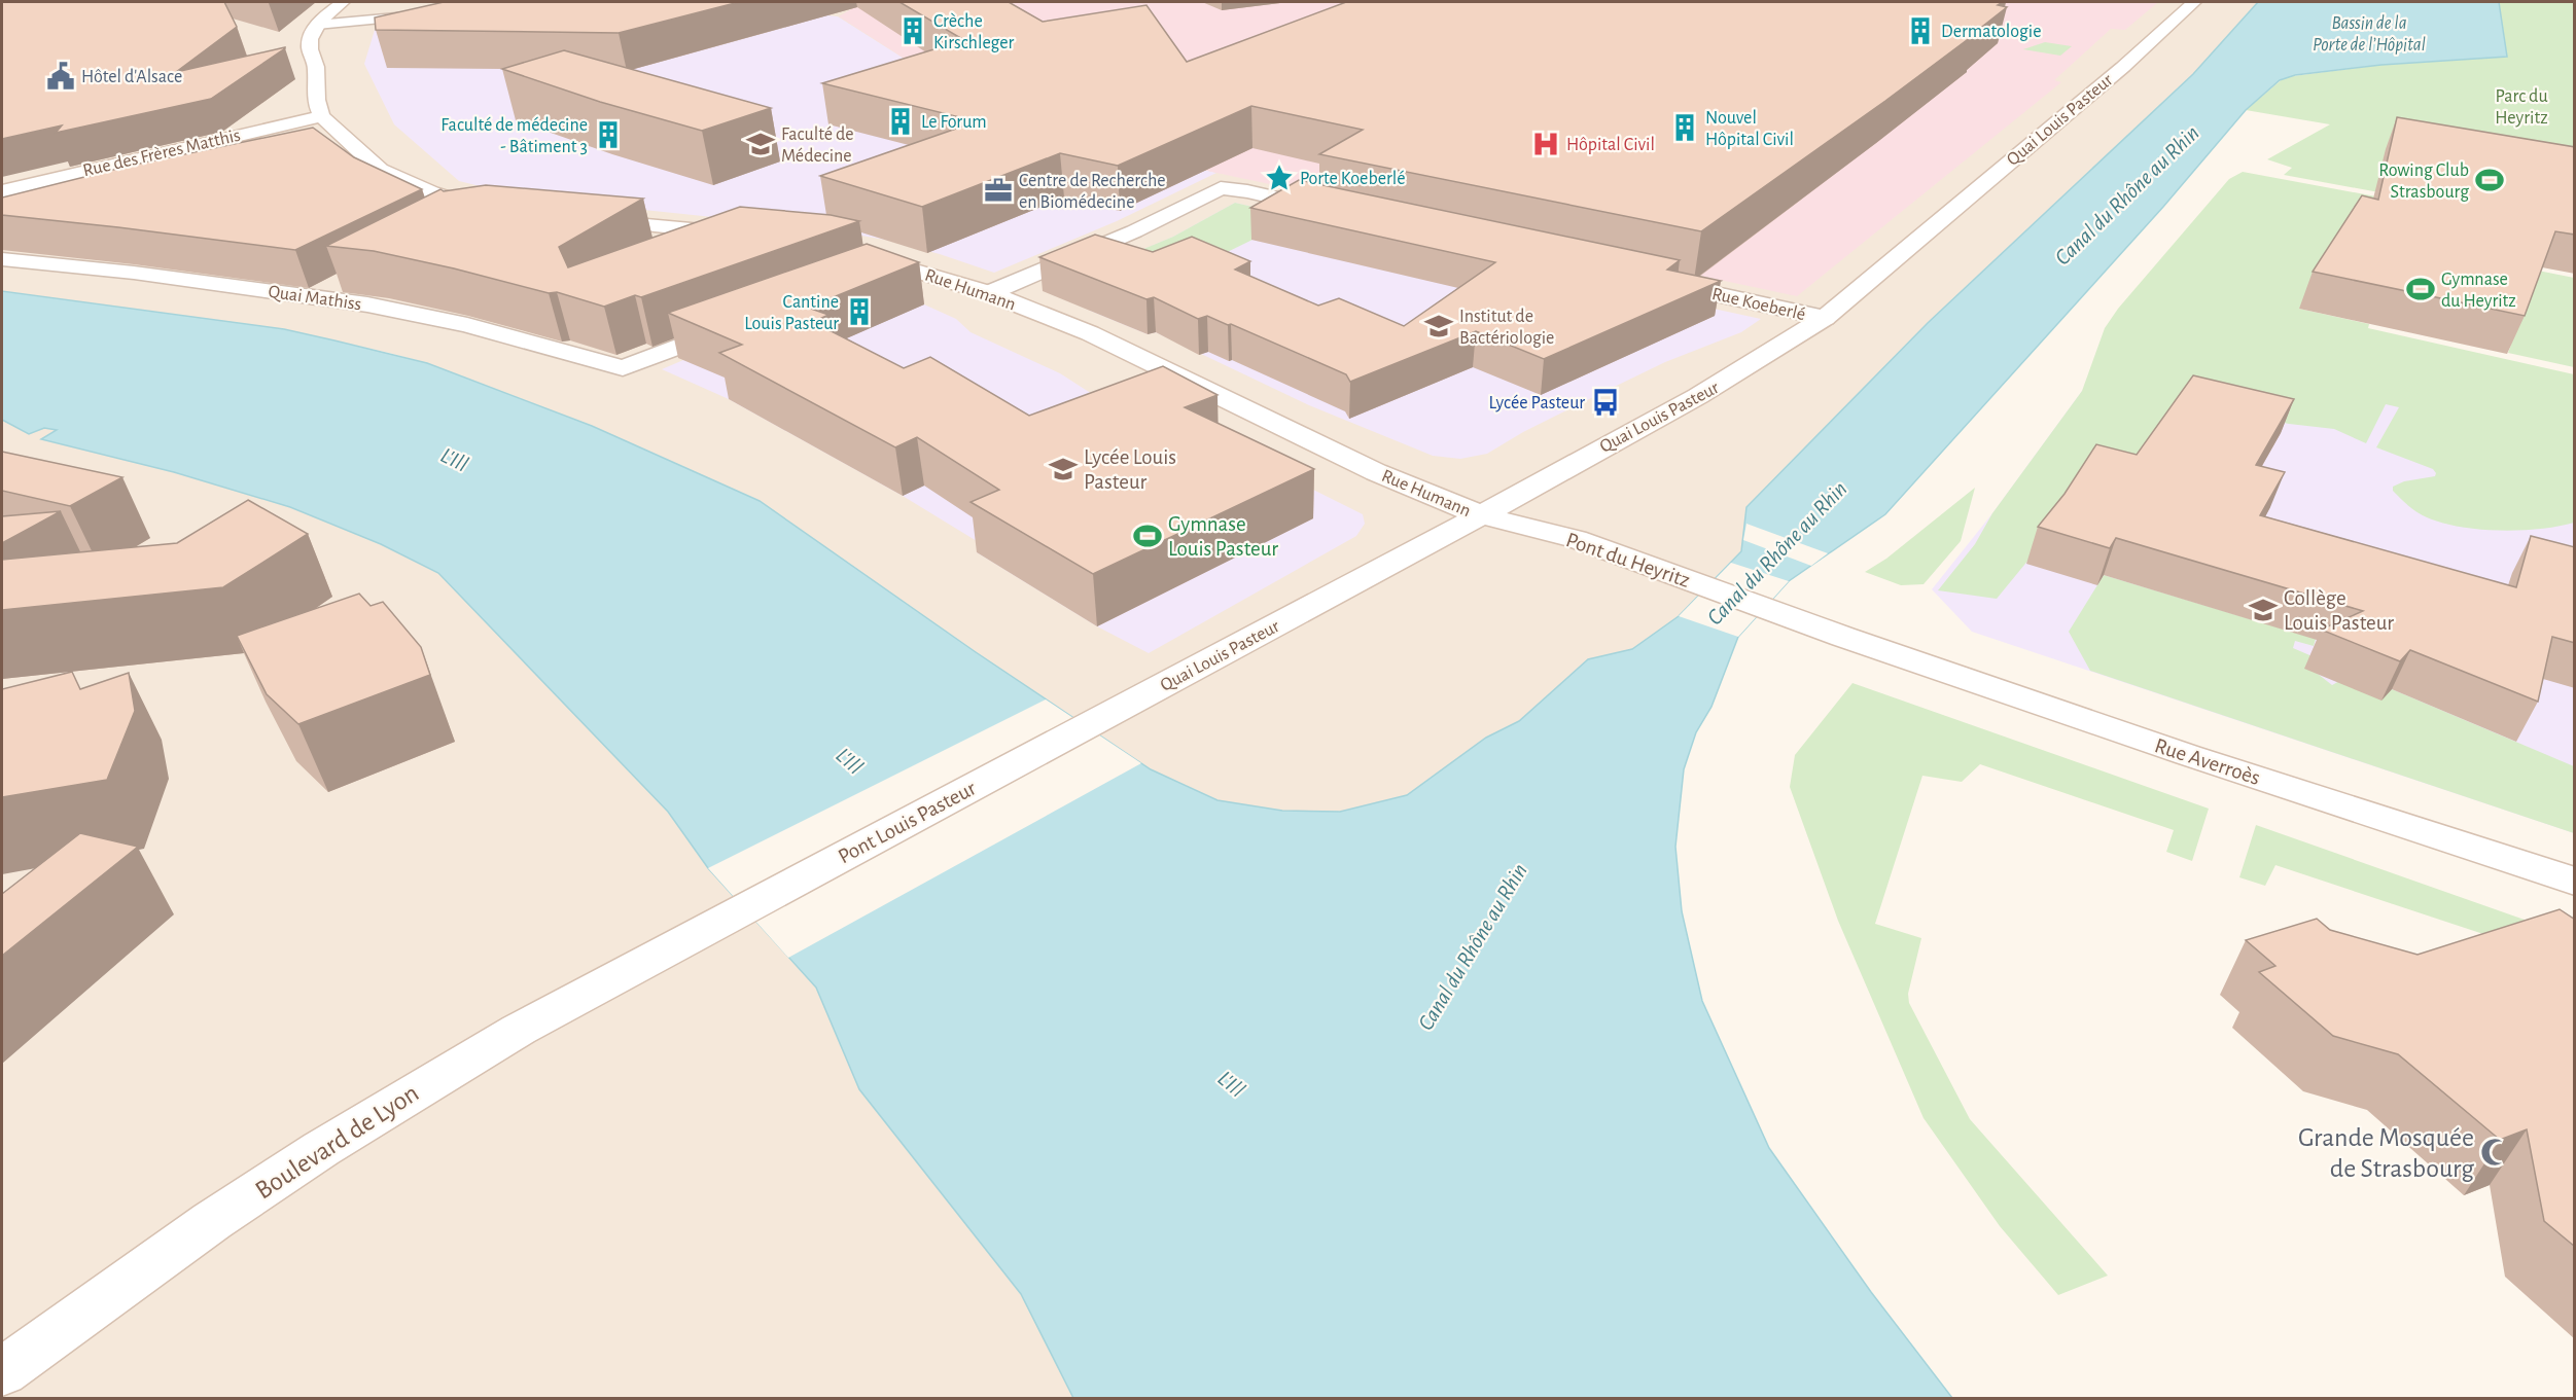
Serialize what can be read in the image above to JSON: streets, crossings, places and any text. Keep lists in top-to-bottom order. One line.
{"streets":{"street":["Quai Louis Pasteur","Rue des Frères Matthis","Rue Humann","Quai Mathiss","Rue Koeberlé","Pont du Heyritz","Rue Averroès","Pont Louis Pasteur","Boulevard de Lyon"]},"crossings":[["Quai Louis Pasteur","Rue Humann"],["Quai Louis Pasteur","Rue Koeberlé"],["Quai Louis Pasteur","Pont du Heyritz"],["Quai Louis Pasteur","Pont Louis Pasteur"],["Rue Humann","Pont du Heyritz"],["Pont du Heyritz","Rue Averroès"],["Pont Louis Pasteur","Boulevard de Lyon"]],"water":["Bassin de la Porte de l’Hôpital","Canal du Rhône au Rhin","L'Ill"],"parks":["Parc du Heyritz"],"places":{"building":["Crèche Kirschleger","Dermatologie","Le Forum","Nouvel Hôpital Civil","Faculté de médecine - Bâtiment 3","Cantine Louis Pasteur"],"public building":["Hôtel d'Alsace"],"school or university":["Faculté de Médecine","Institut de Bactériologie","Lycée Louis Pasteur","Collège Louis Pasteur"],"hospital":["Hôpital Civil"],"place":["Porte Koeberlé"],"sports":["Rowing Club Strasbourg","Gymnase du Heyritz","Gymnase Louis Pasteur"],"office":["Centre de Recherche en Biomédecine"],"bus stop":["Lycée Pasteur"],"mosque":["Grande Mosquée de Strasbourg"]}}
